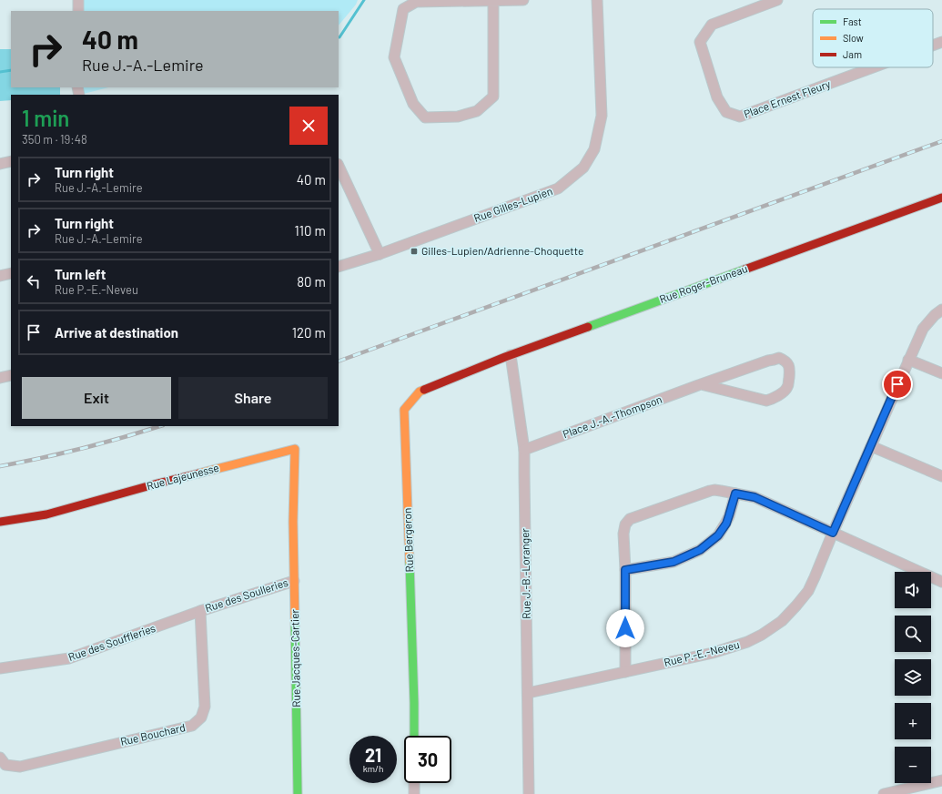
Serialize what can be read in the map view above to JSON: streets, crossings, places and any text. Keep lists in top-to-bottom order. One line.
{"streets":{"street":["Place Ernest Fleury","Rue Gilles-Lupien","Rue Roger-Bruneau","Place J.-A.-Thompson","Rue Lajeunesse","Rue Bergeron","Rue J.-B.-Loranger","Rue des Soulleries","Rue des Souffleries","Rue P.-E.-Neveu","Rue Jacques-Cartier","Rue Bouchard"]},"crossings":[["Rue Roger-Bruneau","Rue Bergeron"],["Rue Roger-Bruneau","Rue J.-B.-Loranger"],["Place J.-A.-Thompson","Rue J.-B.-Loranger"],["Rue Lajeunesse","Rue Jacques-Cartier"],["Rue J.-B.-Loranger","Rue P.-E.-Neveu"],["Rue des Soulleries","Rue des Souffleries"],["Rue des Soulleries","Rue Jacques-Cartier"],["Rue des Soulleries","Rue Bouchard"],["Rue des Souffleries","Rue Bouchard"]],"places":{"transit":["Gilles-Lupien/Adrienne-Choquette"]},"legend":["Fast","Slow","Jam"],"page":{"turn":["40 m","Rue J.-A.-Lemire"],"heading":["1 min","350 m · 19:48"],"list":[{"name":"Turn right","note":"Rue J.-A.-Lemire","value":"40 m"},{"name":"Turn right","note":"Rue J.-A.-Lemire","value":"110 m"},{"name":"Turn left","note":"Rue P.-E.-Neveu","value":"80 m"},{"name":"Arrive at destination","value":"120 m"}],"buttons":["Exit","Share"],"map_buttons":["+","−"],"speed":"21 km/h","limit":"30"}}
